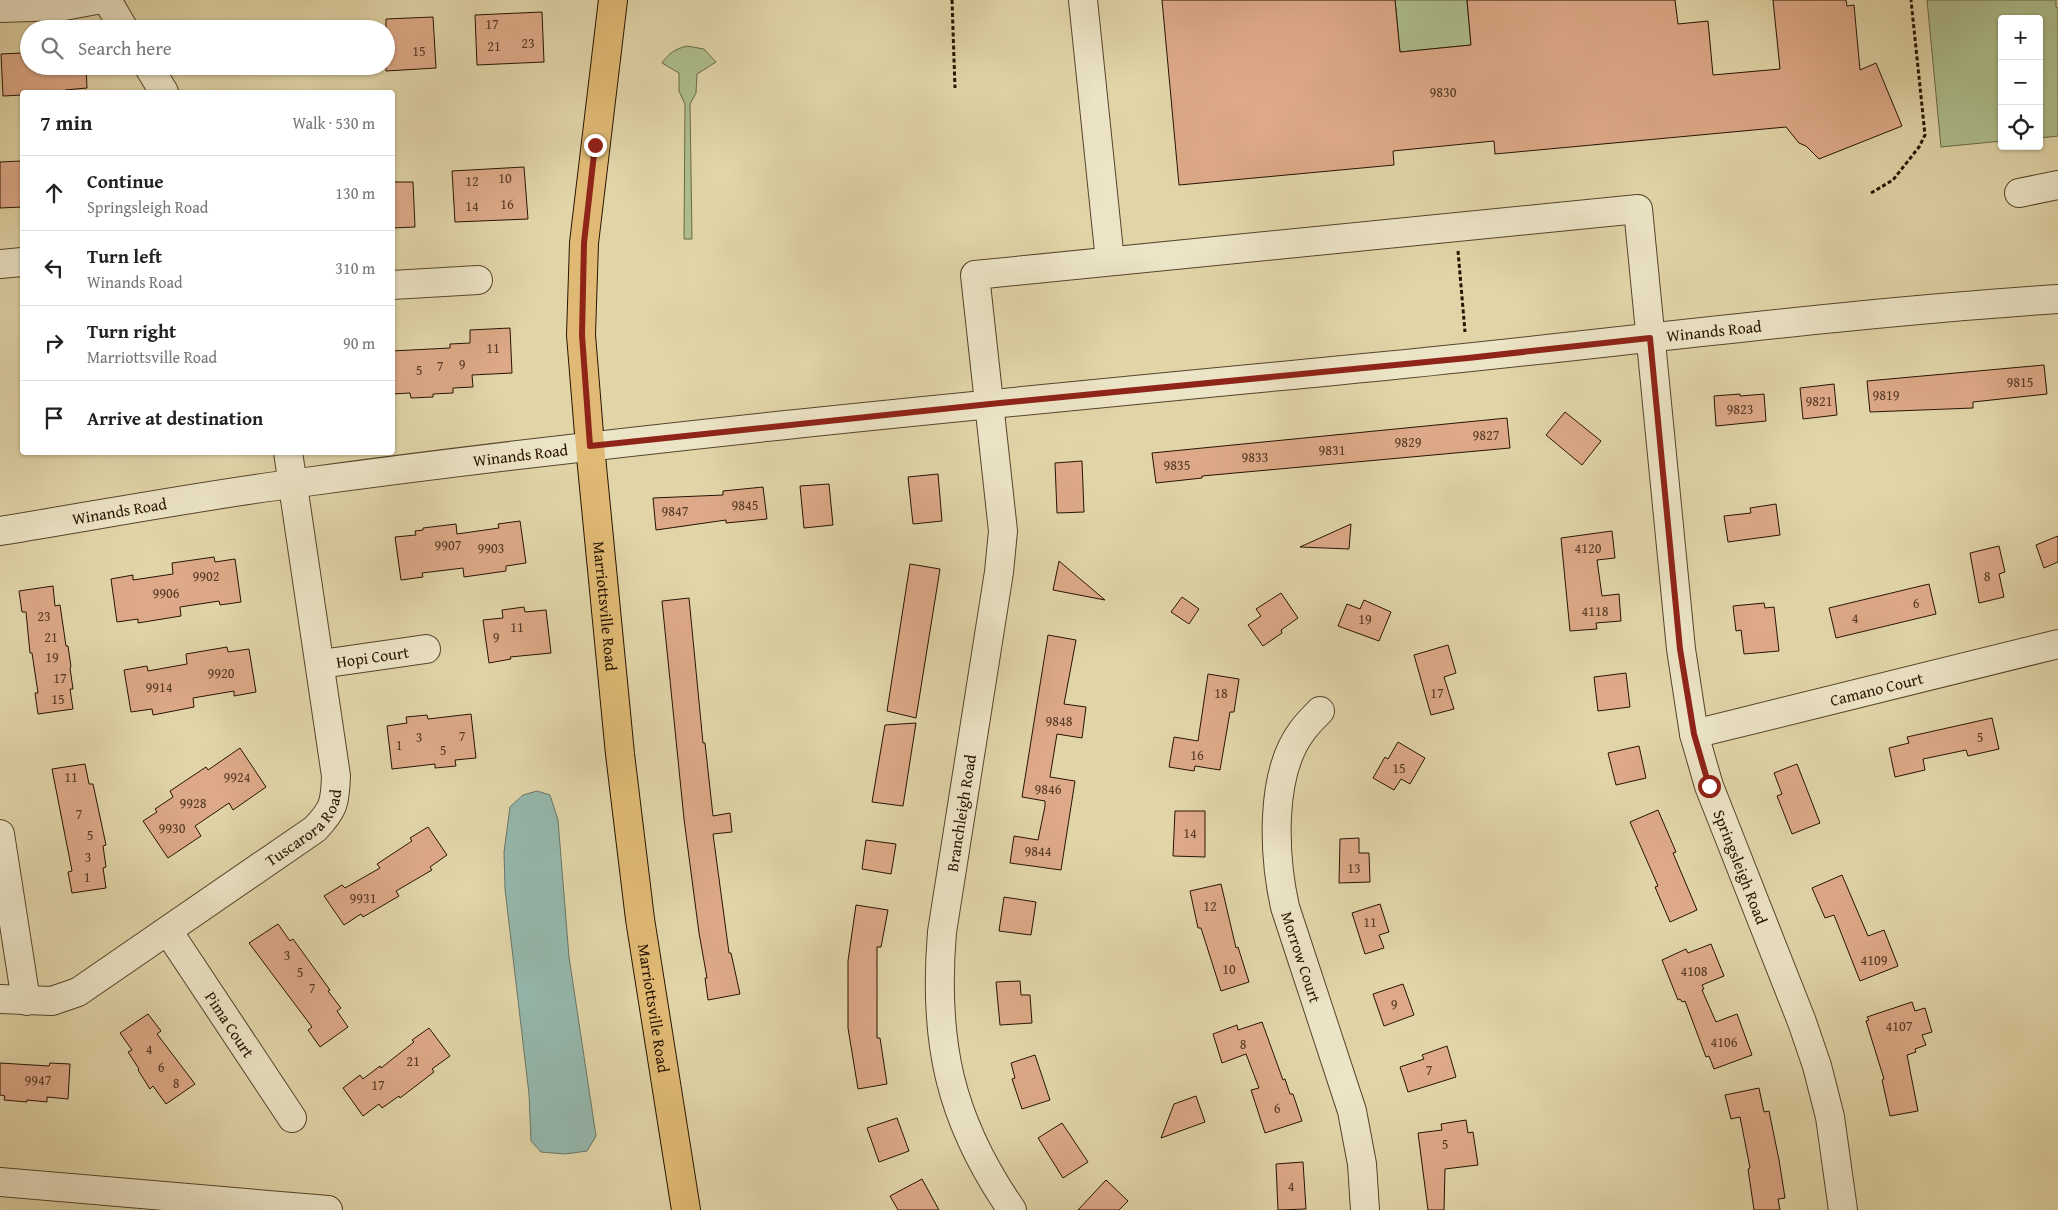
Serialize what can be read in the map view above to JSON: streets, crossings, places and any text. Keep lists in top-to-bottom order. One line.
{"streets":{"main road":["Marriottsville Road"],"street":["Winands Road","Hopi Court","Camano Court","Branchleigh Road","Tuscarora Road","Springsleigh Road","Morrow Court","Pima Court"]},"crossings":[["Winands Road","Marriottsville Road"],["Winands Road","Branchleigh Road"],["Winands Road","Tuscarora Road"],["Winands Road","Springsleigh Road"],["Hopi Court","Tuscarora Road"],["Camano Court","Springsleigh Road"],["Tuscarora Road","Pima Court"]],"house_numbers":["17","23","21","15","9830","10","12","16","14","11","9","7","5","9815","9819","9821","9823","9827","9829","9831","9833","9835","9845","9847","9907","9903","4120","9902","8","9906","6","4118","23","4","19","11","21","9","19","9920","17","9914","18","17","15","9848","7","3","5","1","5","16","15","11","9924","9846","9928","7","9930","14","5","9844","3","13","1","9931","12","11","3","4109","10","4108","5","7","9","4107","4106","8","4","21","6","7","9947","8","17","6","5","4"],"page":{"map_buttons":["+","−"],"search":"Search here","heading":["7 min","Walk · 530 m"],"list":[["Continue","Springsleigh Road","130 m"],["Turn left","Winands Road","310 m"],["Turn right","Marriottsville Road","90 m"],"Arrive at destination"]}}
